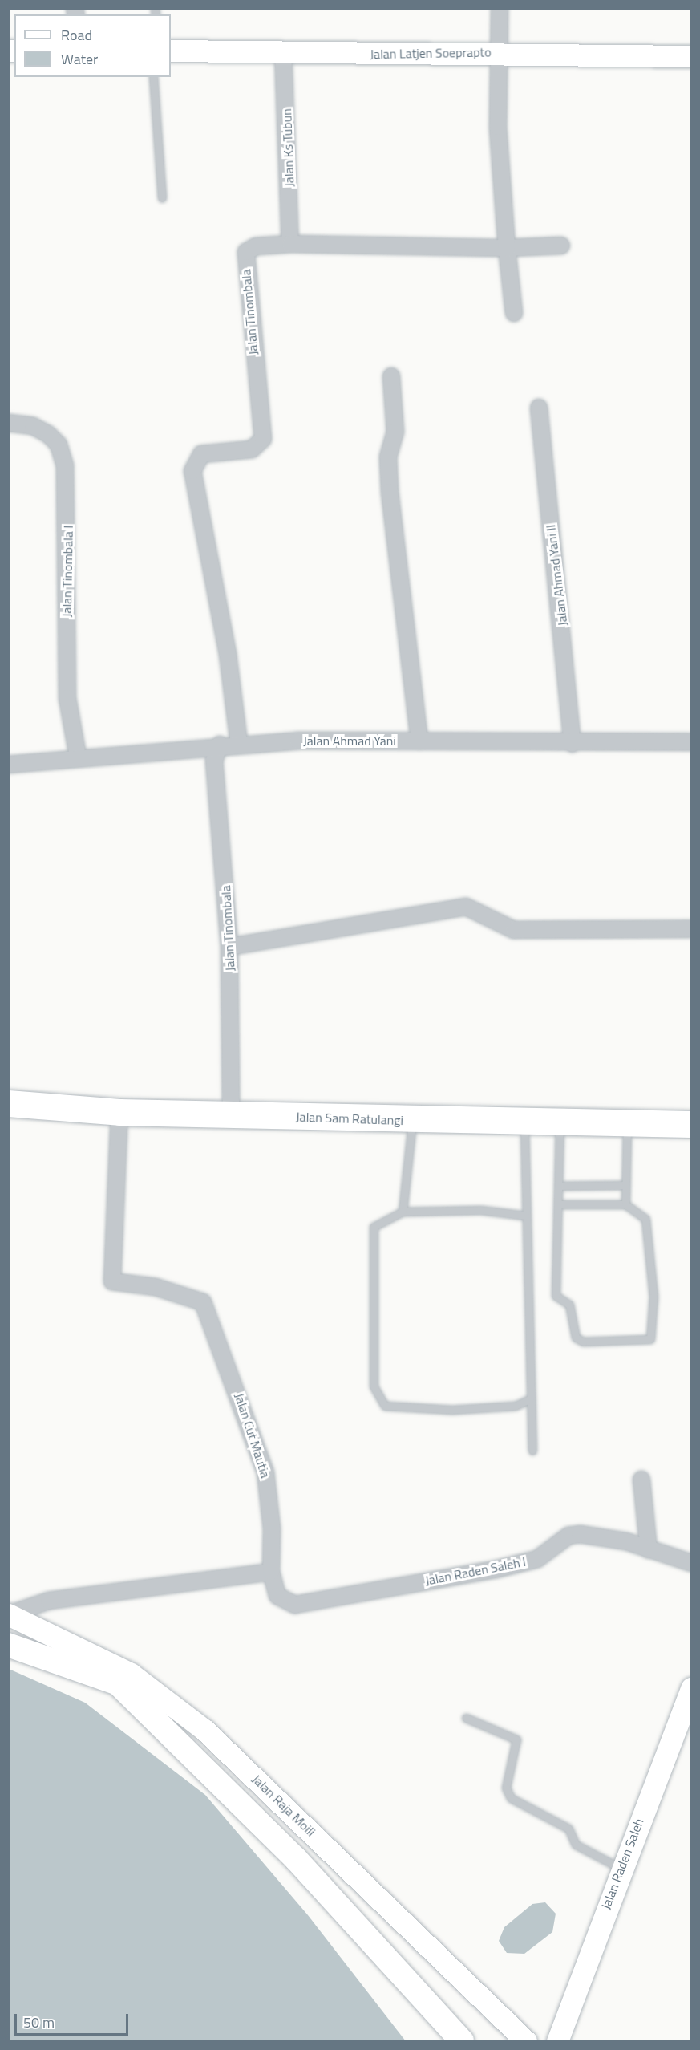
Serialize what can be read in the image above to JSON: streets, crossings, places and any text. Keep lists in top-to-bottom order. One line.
{"streets":{"highway":["Jalan Sam Ratulangi"],"street":["Jalan Latjen Soeprapto","Jalan Ks Tubun","Jalan Tinombala","Jalan Tinombala I","Jalan Ahmad Yani II","Jalan Ahmad Yani","Jalan Cut Mautia","Jalan Raden Saleh I","Jalan Raja Moili","Jalan Raden Saleh"]},"crossings":[["Jalan Latjen Soeprapto","Jalan Ks Tubun"],["Jalan Ks Tubun","Jalan Tinombala"],["Jalan Tinombala","Jalan Ahmad Yani"],["Jalan Tinombala","Jalan Sam Ratulangi"],["Jalan Tinombala I","Jalan Ahmad Yani"],["Jalan Ahmad Yani II","Jalan Ahmad Yani"],["Jalan Sam Ratulangi","Jalan Cut Mautia"],["Jalan Cut Mautia","Jalan Raden Saleh I"]],"legend":["Road","Water"],"scale_bar":"50 m"}
